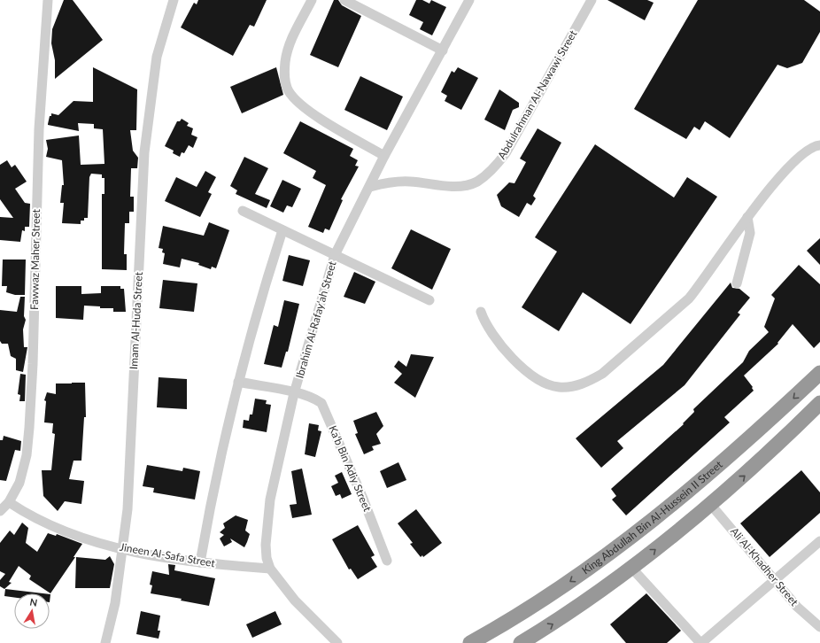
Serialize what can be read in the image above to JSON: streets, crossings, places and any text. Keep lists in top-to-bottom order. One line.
{"streets":{"highway":["King Abdullah Bin Al-Hussein II Street"],"street":["Abdulrahman Al-Nawawi Street","Fawwaz Maher Street","Ibrahim Al-Rafay‘ah Street","Imam Al-Huda Street","Ka‘b Bin Adiy Street","Jineen Al-Safa Street","Ali Al-Khadher Street"]},"crossings":[["Abdulrahman Al-Nawawi Street","Ibrahim Al-Rafay‘ah Street"],["Fawwaz Maher Street","Jineen Al-Safa Street"],["Ibrahim Al-Rafay‘ah Street","Ka‘b Bin Adiy Street"],["Ibrahim Al-Rafay‘ah Street","Jineen Al-Safa Street"],["Imam Al-Huda Street","Jineen Al-Safa Street"]],"north":"top"}
